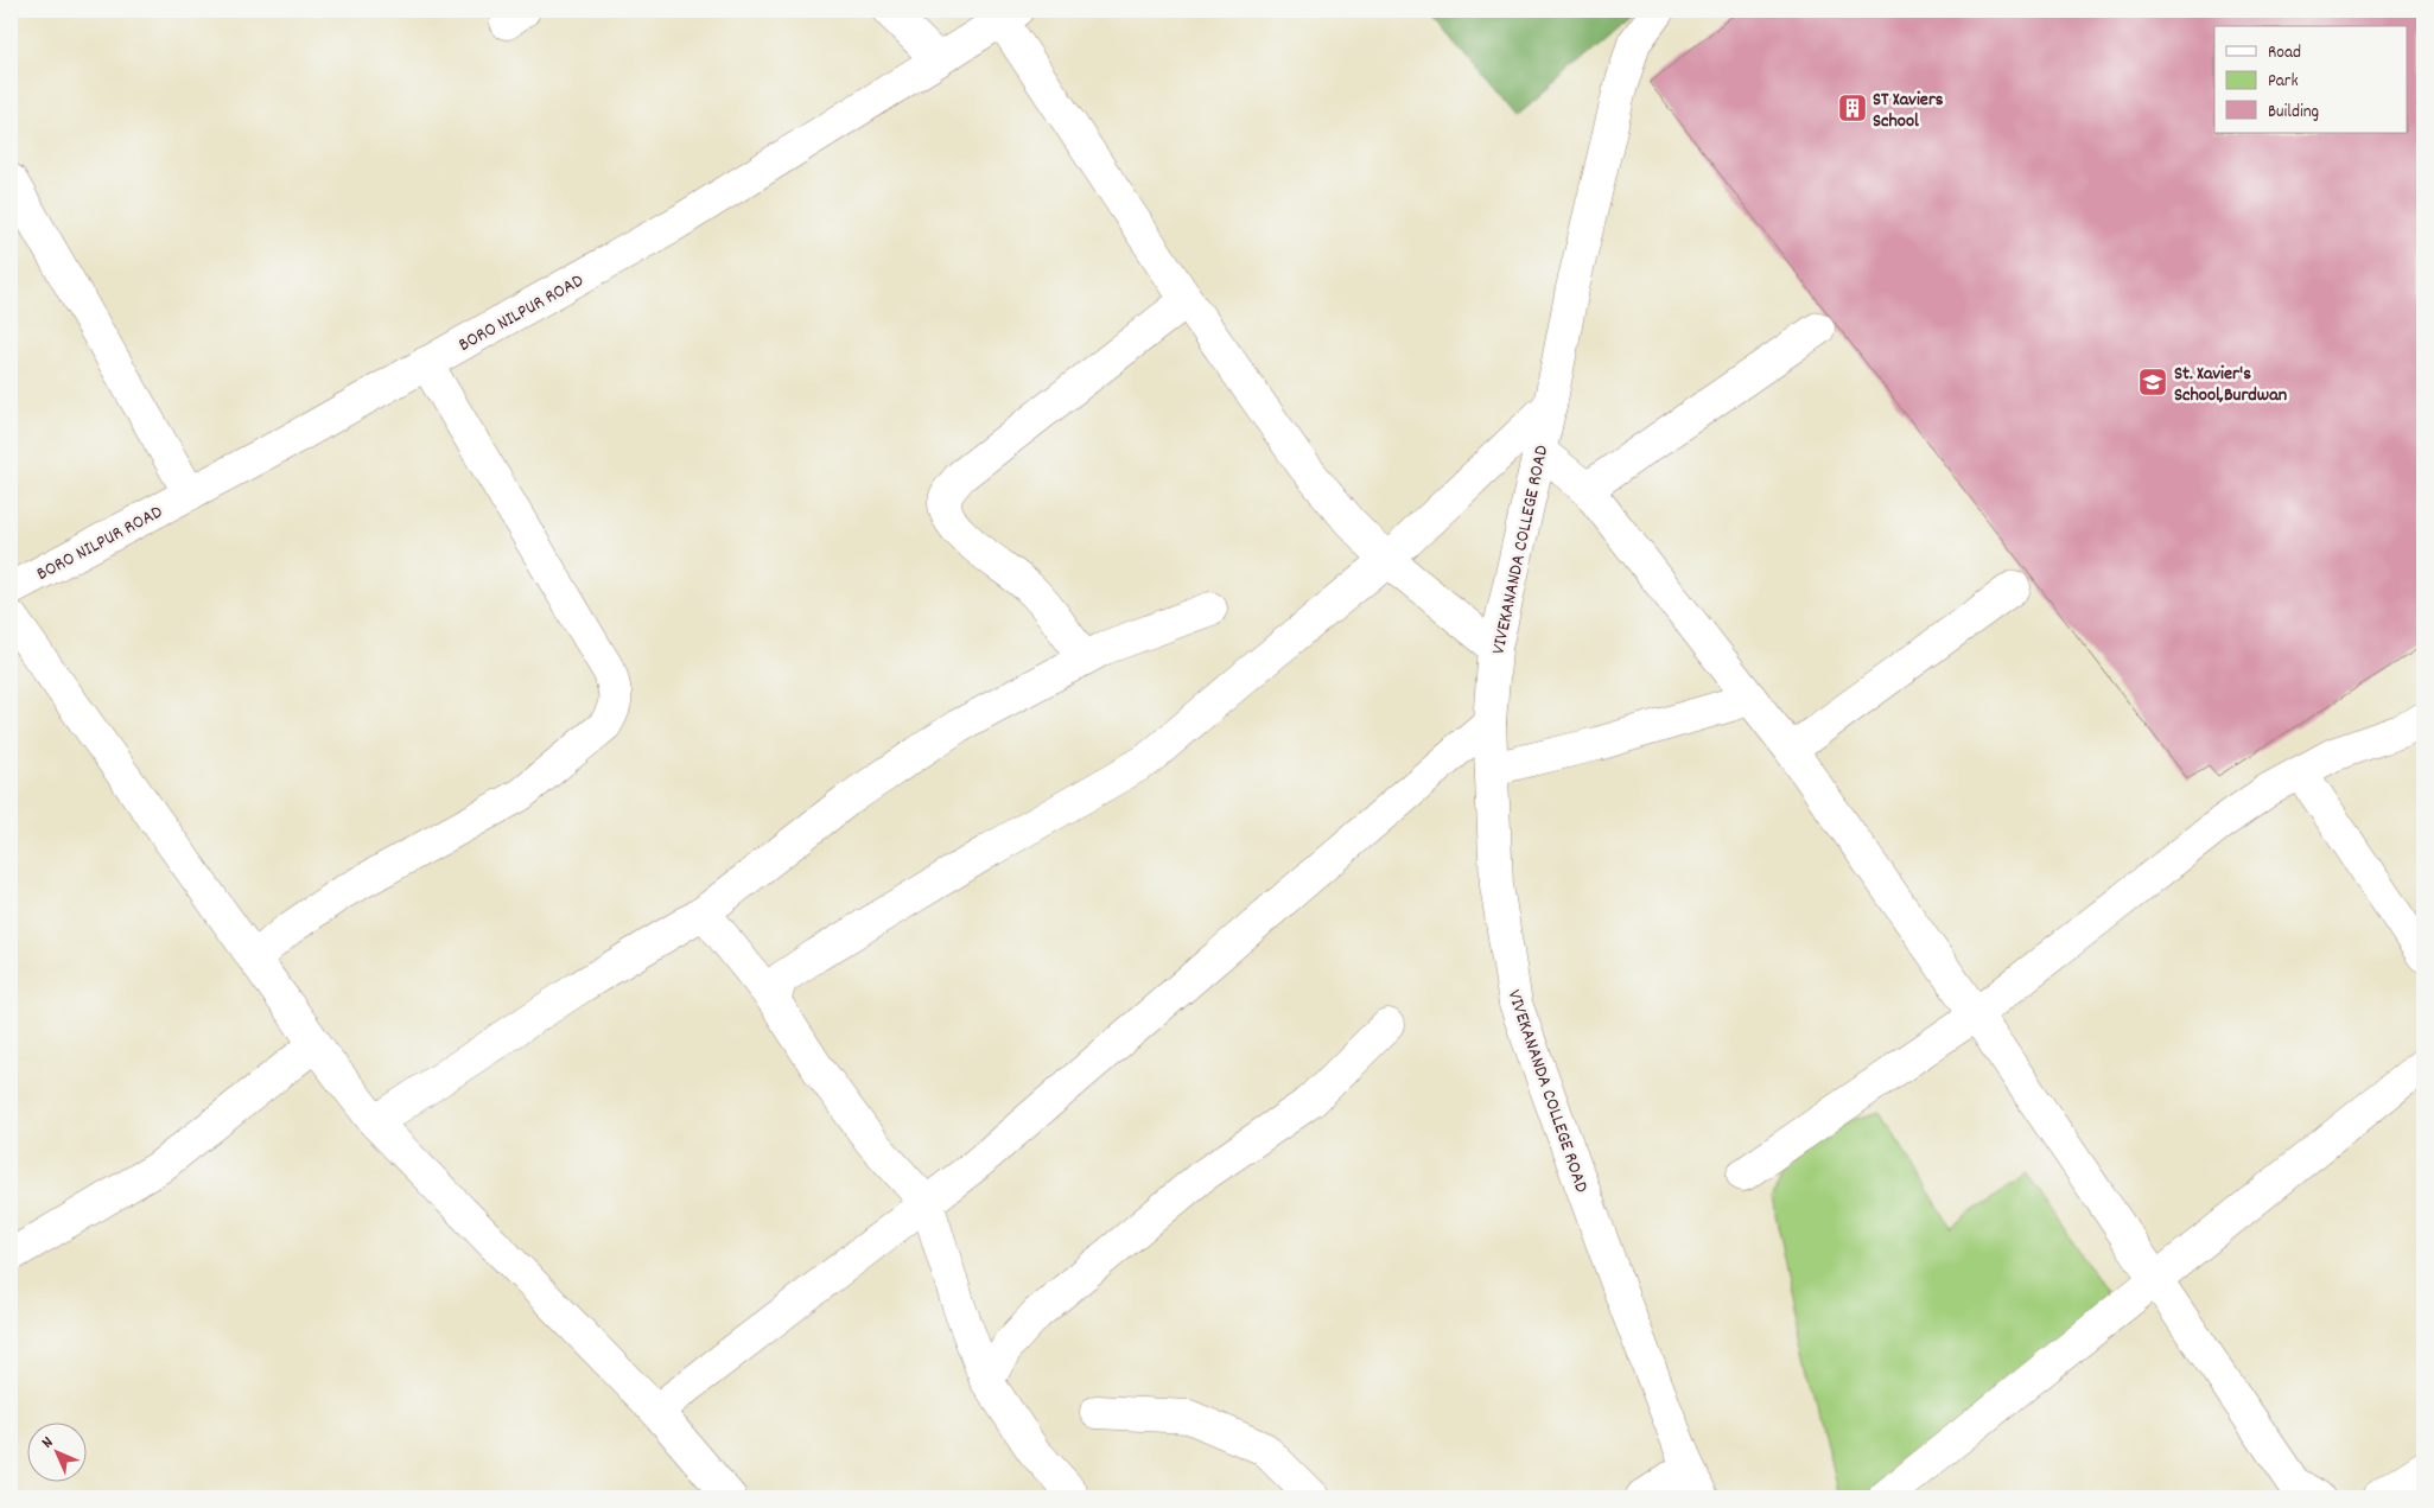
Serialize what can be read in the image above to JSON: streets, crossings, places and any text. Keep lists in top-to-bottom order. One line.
{"streets":{"street":["BORO NILPUR ROAD","VIVEKANANDA COLLEGE ROAD"]},"places":{"building":["ST Xaviers School"],"school or university":["St. Xavier's School,Burdwan"]},"legend":["Road","Park","Building"],"north":"top left"}
